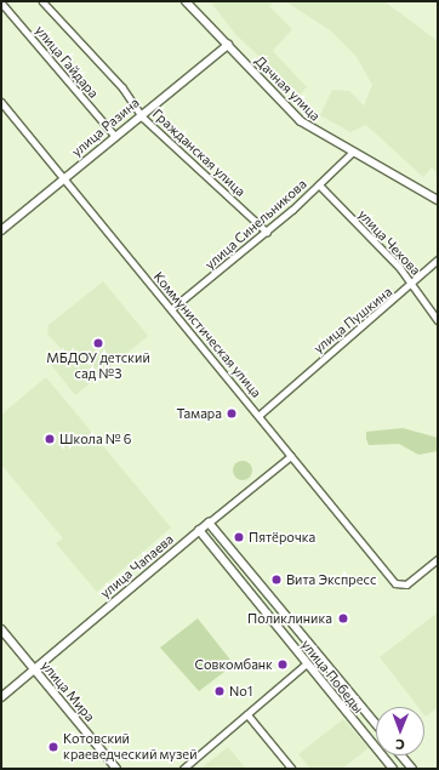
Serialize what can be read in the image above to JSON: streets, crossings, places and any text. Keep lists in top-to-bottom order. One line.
{"streets":{"street":["улица Гайдара","Дачная улица","улица Разина","Гражданская улица","улица Синельникова","улица Чехова","улица Пушкина","Коммунистическая улица","улица Чапаева","улица Победы","улица Мира"]},"crossings":[["улица Гайдара","улица Разина"],["Дачная улица","улица Разина"],["Дачная улица","улица Синельникова"],["улица Разина","Гражданская улица"],["улица Разина","Коммунистическая улица"],["Гражданская улица","улица Синельникова"],["улица Синельникова","улица Чехова"],["улица Синельникова","Коммунистическая улица"],["улица Чехова","улица Пушкина"],["улица Пушкина","Коммунистическая улица"],["Коммунистическая улица","улица Чапаева"],["улица Чапаева","улица Победы"],["улица Чапаева","улица Мира"]],"places":["МБДОУ детский сад №3","Тамара","Школа № 6","Пятёрочка","Вита Экспресс","Поликлиника","Совкомбанк","No1","Котовский краеведческий музей"],"north":"bottom"}
